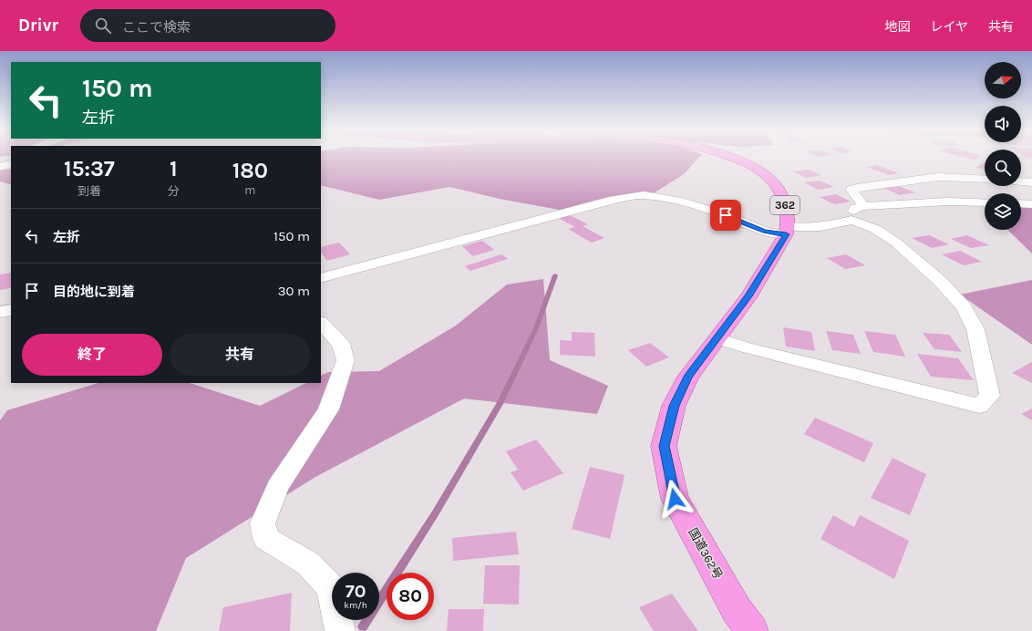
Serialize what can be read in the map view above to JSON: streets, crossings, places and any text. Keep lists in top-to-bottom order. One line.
{"streets":{"highway":["362","国道362号"]},"crossings":[["362","国道362号"]],"north":"right","page":{"header":"Drivr","search":"ここで検索","nav":["地図","レイヤ","共有"],"turn":["150 m","左折"],"eta":["15:37","到着","1","分","180","m"],"list":[{"name":"左折","value":"150 m"},{"name":"目的地に到着","value":"30 m"}],"buttons":["終了","共有"],"speed":"70 km/h","limit":"80"}}
